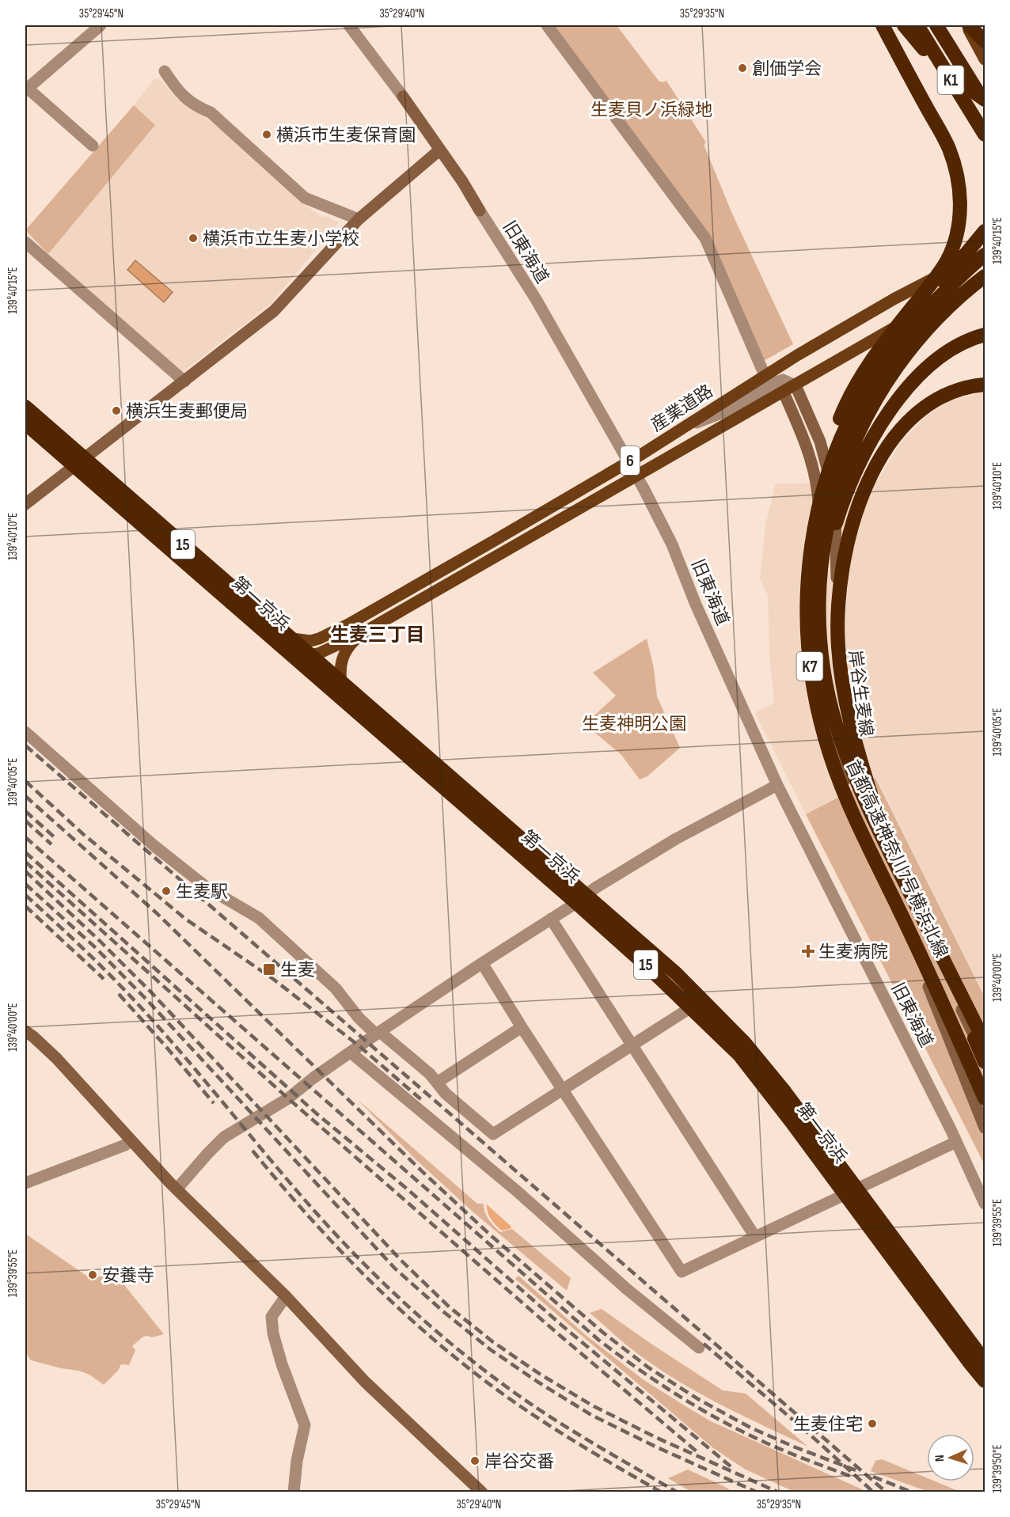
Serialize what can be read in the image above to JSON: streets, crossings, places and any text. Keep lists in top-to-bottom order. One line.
{"streets":{"highway":["K1","15","第一京浜","K7","首都高速神奈川7号横浜北線"],"main road":["産業道路","6"],"street":["旧東海道","岸谷生麦線"]},"crossings":[["旧東海道","産業道路"],["産業道路","第一京浜"],["産業道路","岸谷生麦線"],["産業道路","首都高速神奈川7号横浜北線"],["岸谷生麦線","首都高速神奈川7号横浜北線"]],"districts":["生麦三丁目"],"parks":["生麦貝ノ浜緑地","生麦神明公園"],"places":{"other":["創価学会","横浜市生麦保育園","横浜市立生麦小学校","横浜生麦郵便局","生麦駅","安養寺","生麦住宅","岸谷交番"],"health":["生麦病院"],"transit":["生麦"]},"north":"left","coordinates":["35°29'45\"N","35°29'40\"N","35°29'35\"N","139°40'15\"E","139°40'10\"E","139°40'05\"E","139°40'00\"E","139°39'55\"E","139°39'50\"E"]}
